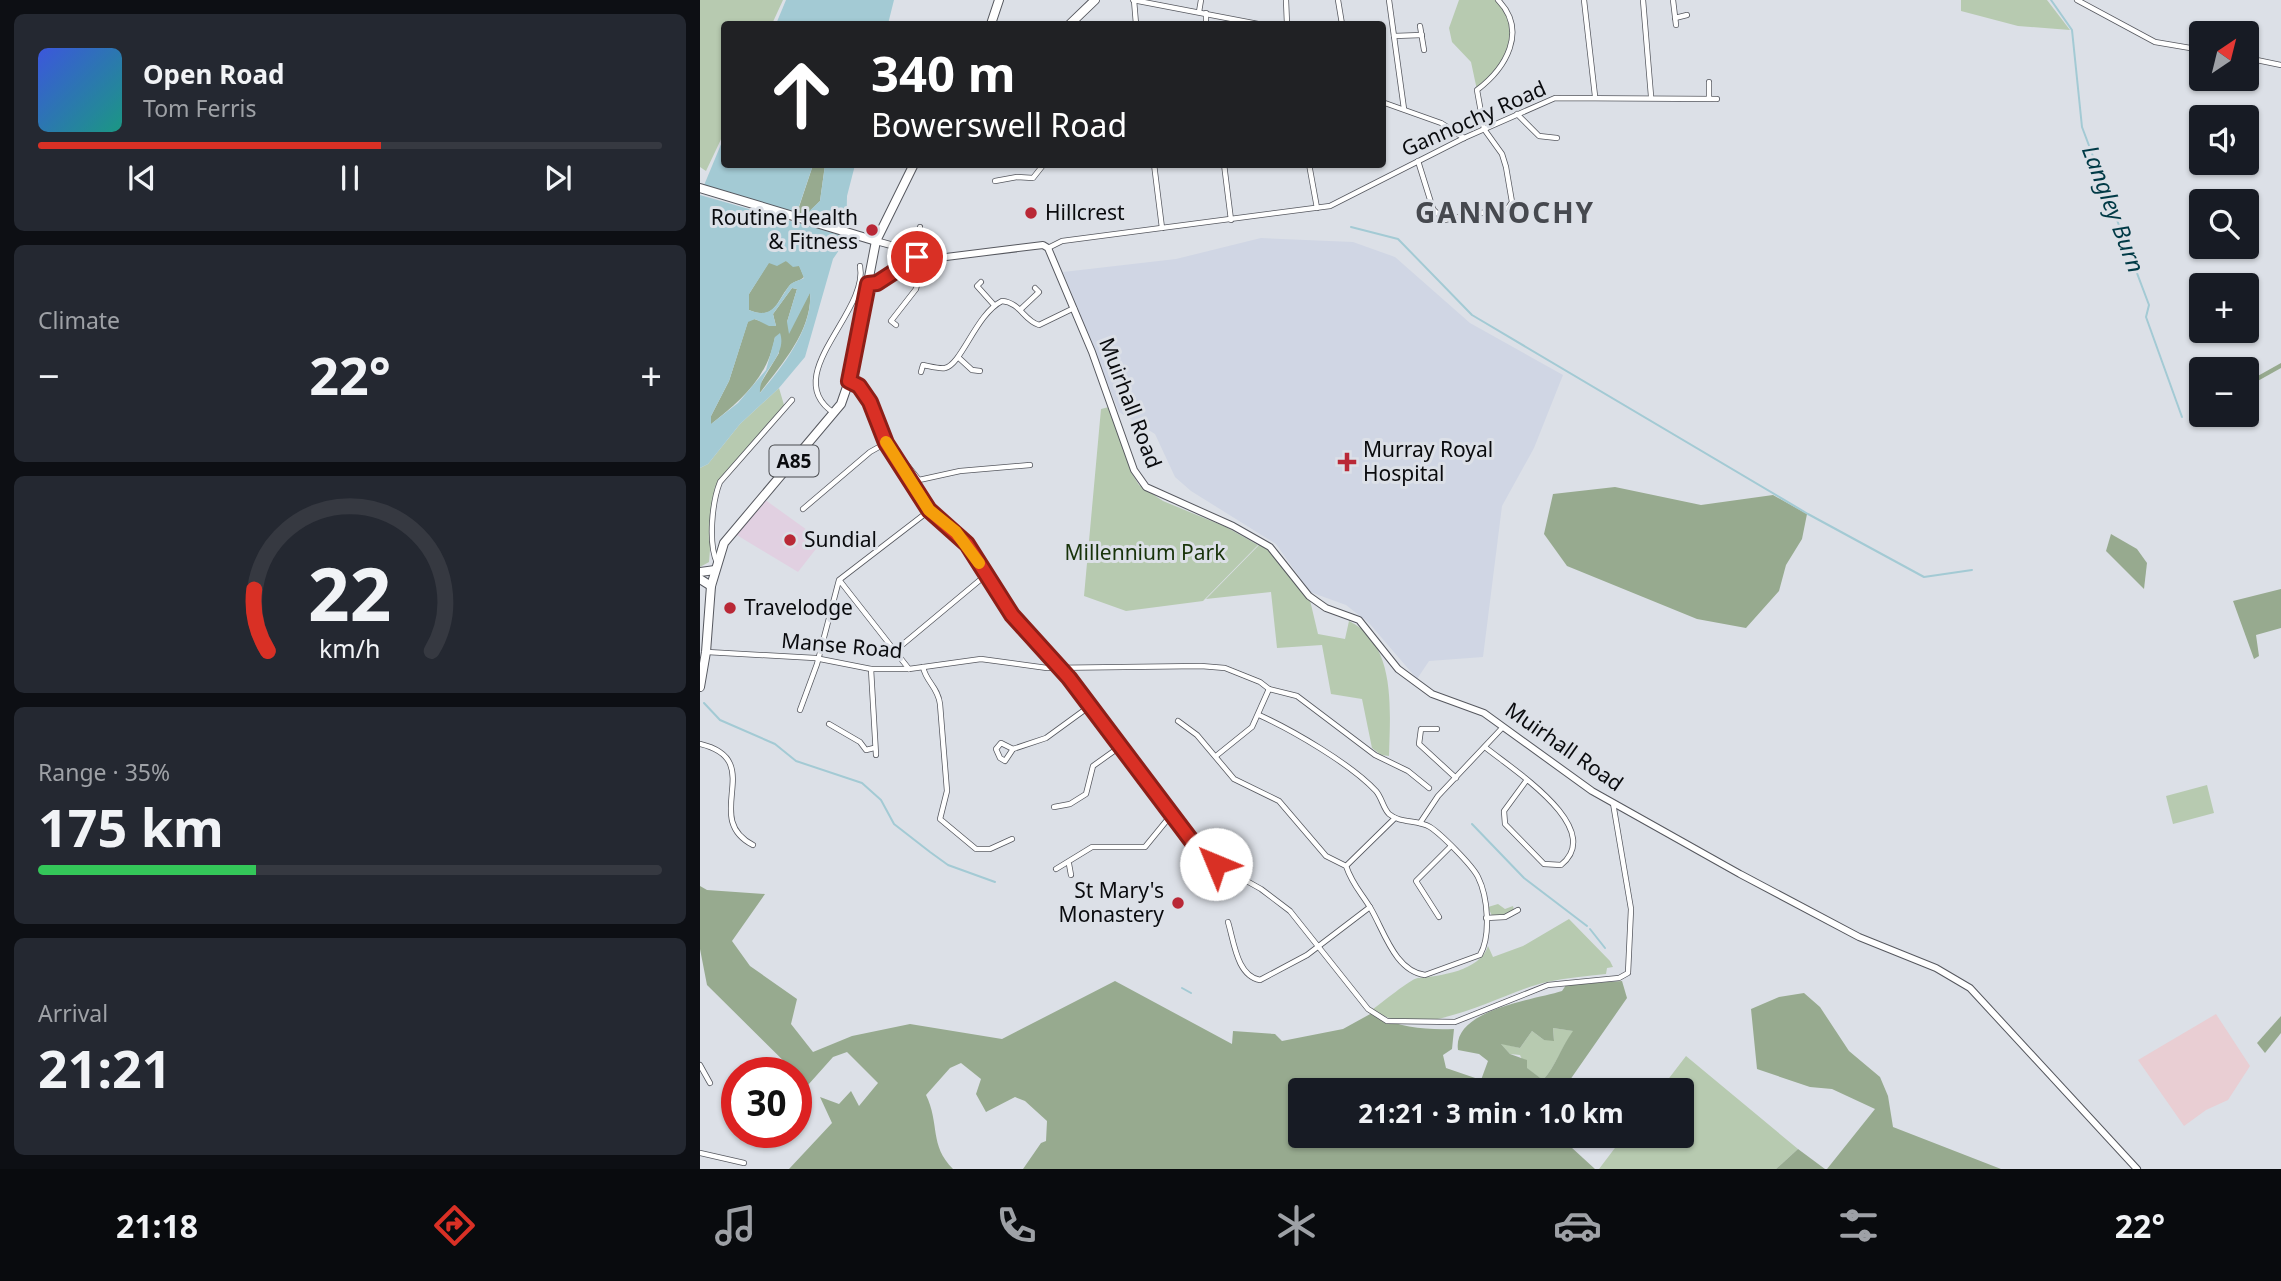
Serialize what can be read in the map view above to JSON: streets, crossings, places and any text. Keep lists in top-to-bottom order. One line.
{"streets":{"main road":["A85"],"street":["Gannochy Road","Muirhall Road","Manse Road"]},"crossings":[["Gannochy Road","Muirhall Road"],["A85","Manse Road"]],"districts":["GANNOCHY"],"water":["Langley Burn"],"parks":["Millennium Park"],"places":{"other":["Hillcrest","Routine Health & Fitness","Sundial","Travelodge","St Mary's Monastery"],"health":["Murray Royal Hospital"]},"north":"top right","page":{"map_buttons":["+","−"],"turn":["340 m","Bowerswell Road"],"song":["Open Road","Tom Ferris"],"tile":["Climate",["Range · 35%","175 km"],["Arrival","21:21"]],"heat":["−","22°","+"],"limit":"30","trip":"21:21 · 3 min · 1.0 km","tabs":["21:18","22°"],"gauge":["22","km/h"]}}
